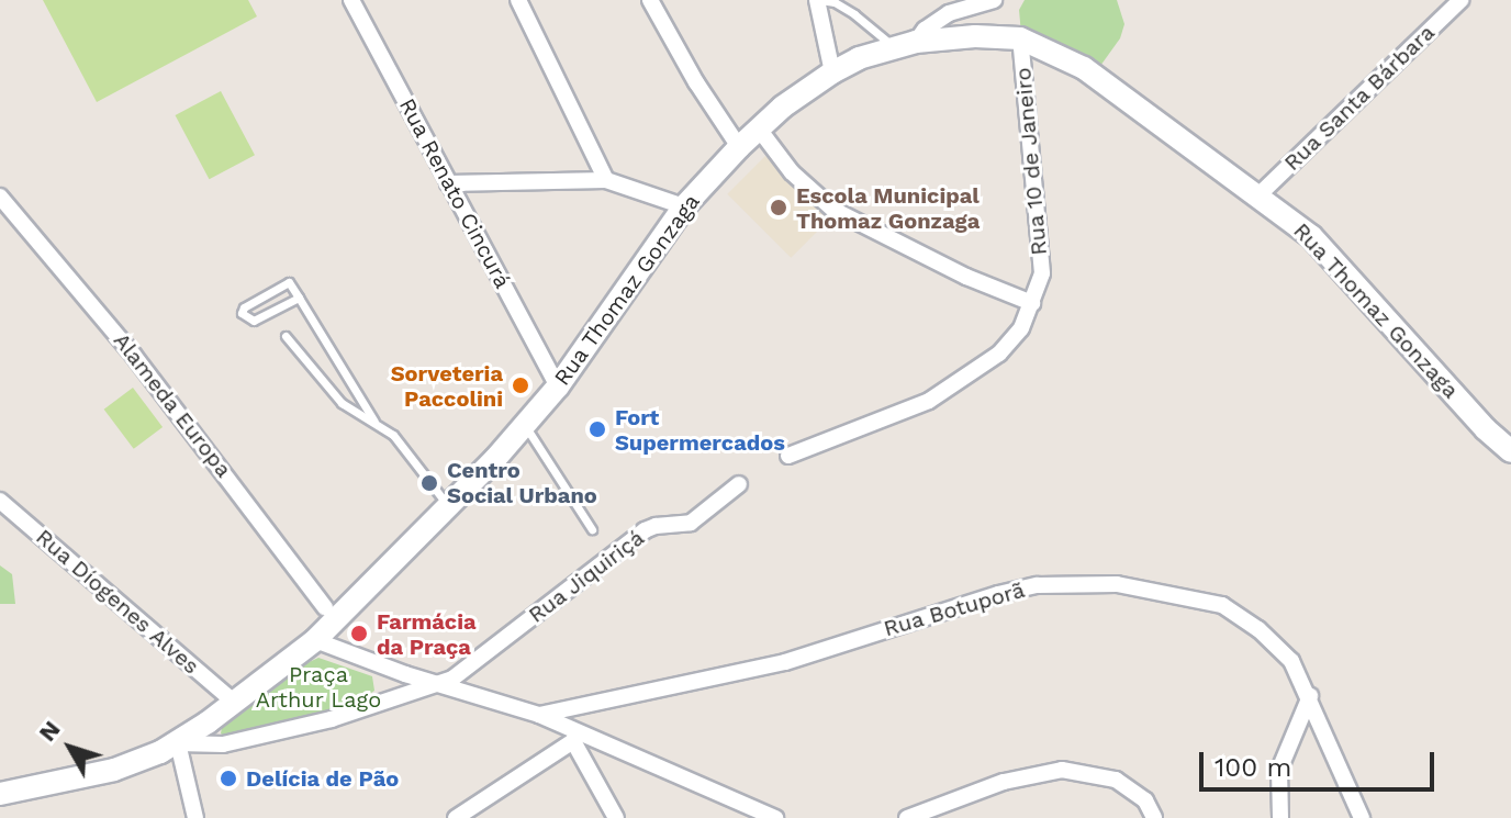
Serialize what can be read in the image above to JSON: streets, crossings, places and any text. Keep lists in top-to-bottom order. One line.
{"streets":{"main road":["Rua Thomaz Gonzaga"],"street":["Rua Santa Bárbara","Rua 10 de Janeiro","Rua Renato Cincurá","Alameda Europa","Rua Jiquiriçá","Rua Díogenes Alves","Rua Botuporã"]},"crossings":[["Rua Santa Bárbara","Rua Thomaz Gonzaga"],["Rua 10 de Janeiro","Rua Thomaz Gonzaga"],["Rua Renato Cincurá","Rua Thomaz Gonzaga"],["Rua Thomaz Gonzaga","Alameda Europa"],["Rua Thomaz Gonzaga","Rua Díogenes Alves"]],"parks":["Praça Arthur Lago"],"places":["Escola Municipal Thomaz Gonzaga","Sorveteria Paccolini","Fort Supermercados","Centro Social Urbano","Farmácia da Praça","Delícia de Pão"],"scale_bar":"100 m","north":"top left"}
